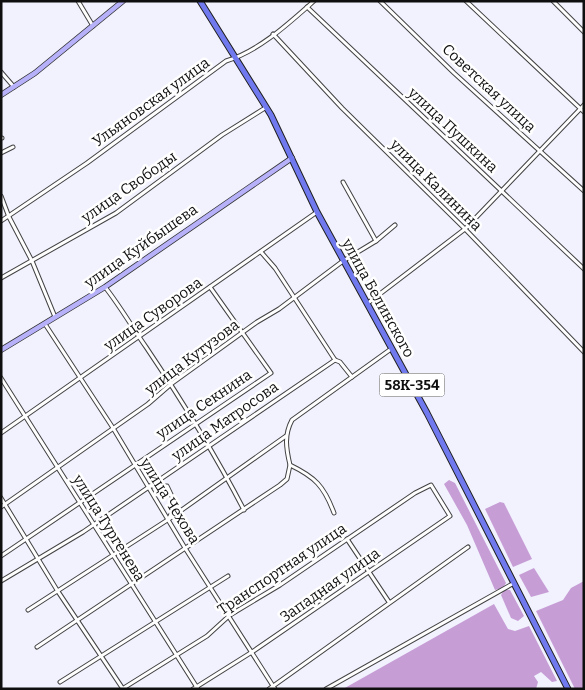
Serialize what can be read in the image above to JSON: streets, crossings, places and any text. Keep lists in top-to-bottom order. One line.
{"streets":{"main road":["улица Куйбышева","улица Белинского","58К-354"],"street":["Советская улица","Ульяновская улица","улица Пушкина","улица Калинина","улица Свободы","улица Суворова","улица Кутузова","улица Секнина","улица Матросова","улица Чехова","улица Тургенева","Транспортная улица","Западная улица"]},"crossings":[["Ульяновская улица","улица Пушкина"],["Ульяновская улица","улица Калинина"],["Ульяновская улица","улица Белинского"],["улица Свободы","улица Белинского"],["улица Куйбышева","улица Белинского"],["улица Куйбышева","улица Чехова"],["улица Белинского","улица Суворова"],["улица Белинского","улица Кутузова"],["улица Суворова","улица Чехова"],["улица Суворова","улица Тургенева"],["улица Кутузова","улица Секнина"],["улица Кутузова","улица Чехова"],["улица Кутузова","улица Тургенева"],["улица Секнина","улица Чехова"],["улица Секнина","улица Тургенева"],["улица Матросова","улица Чехова"],["улица Матросова","улица Тургенева"],["улица Чехова","Транспортная улица"],["улица Чехова","Западная улица"],["улица Тургенева","Транспортная улица"],["улица Тургенева","Западная улица"],["Транспортная улица","Западная улица"]]}
